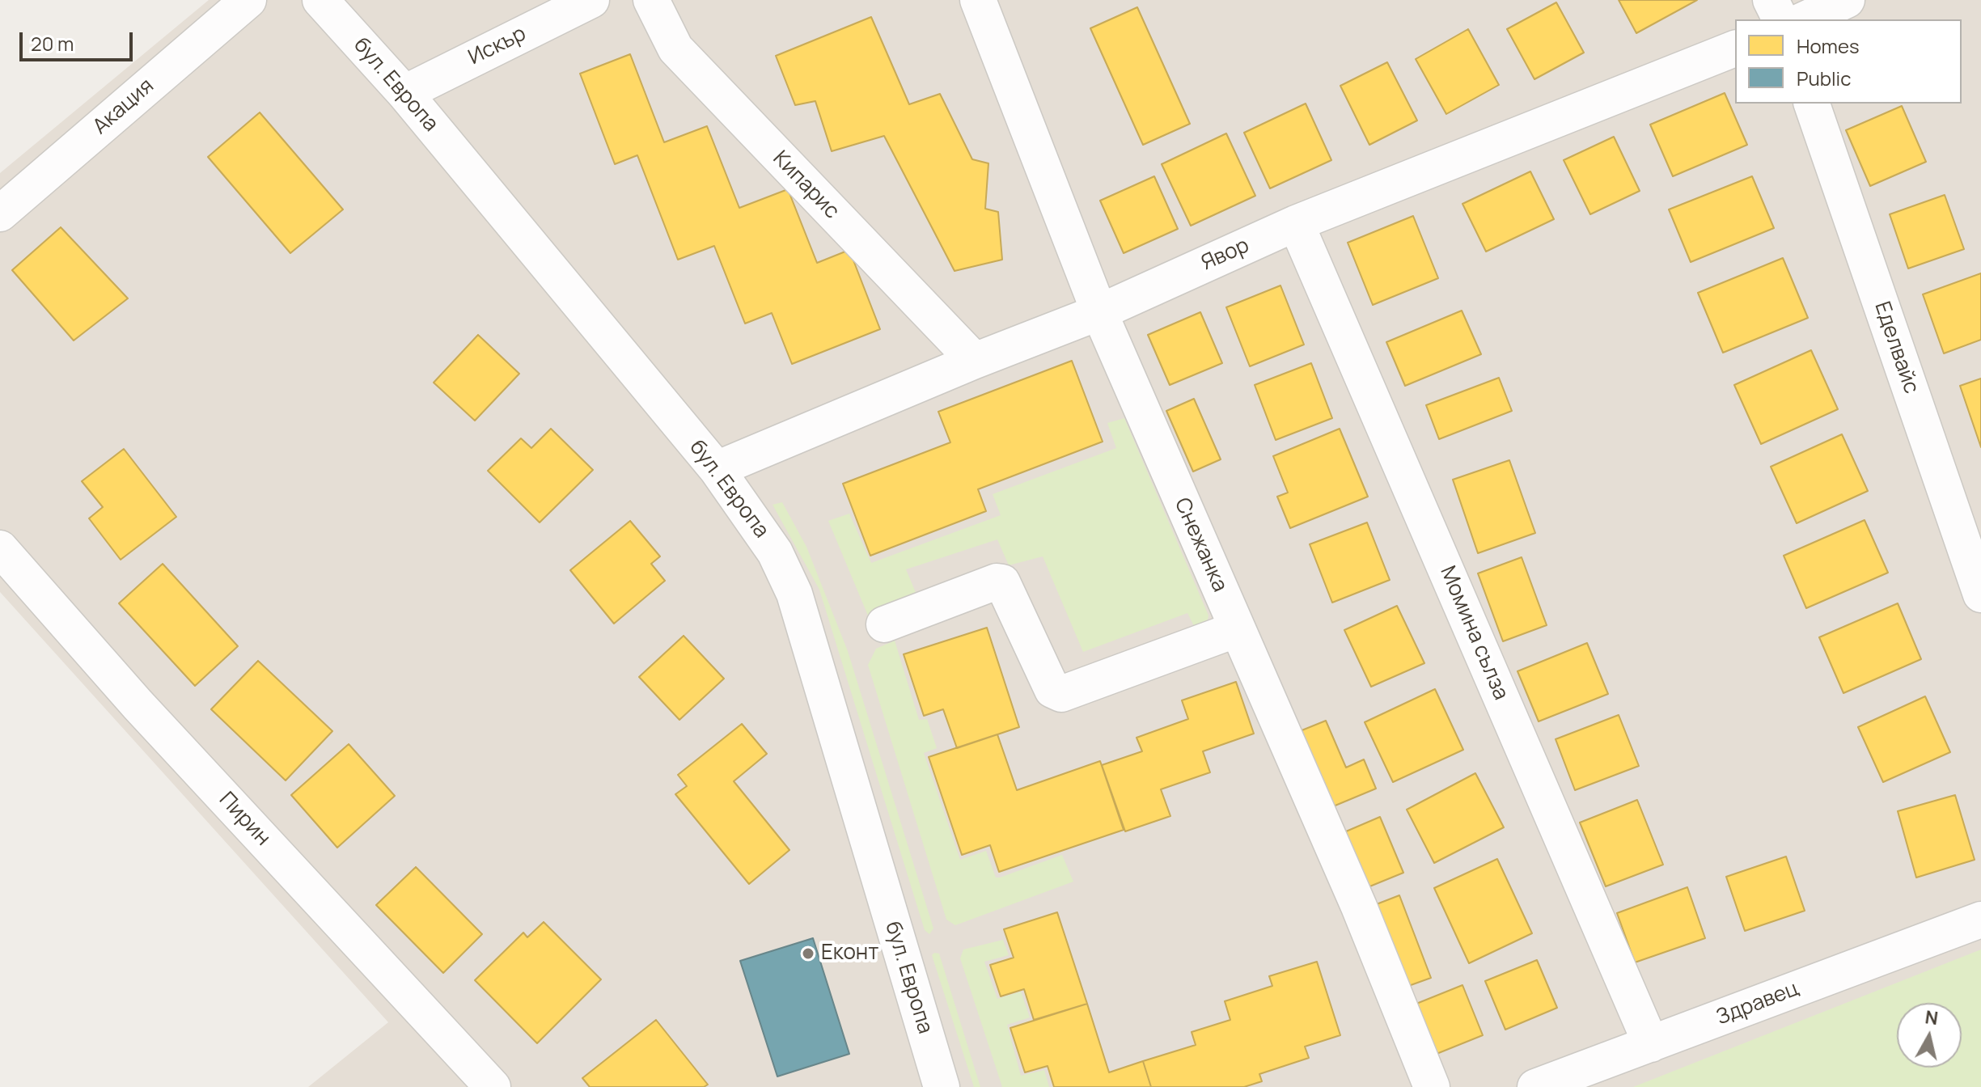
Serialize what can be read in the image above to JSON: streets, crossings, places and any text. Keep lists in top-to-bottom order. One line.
{"streets":{"street":["Искър","бул. Европа","Акация","Кипарис","Явор","Еделвайс","Снежанка","Момина сълза","Пирин","Здравец"]},"crossings":[["Искър","бул. Европа"],["бул. Европа","Явор"],["Кипарис","Явор"],["Явор","Снежанка"],["Явор","Момина сълза"],["Момина сълза","Здравец"]],"places":["Еконт"],"legend":["Homes","Public"],"scale_bar":"20 m","north":"top"}
